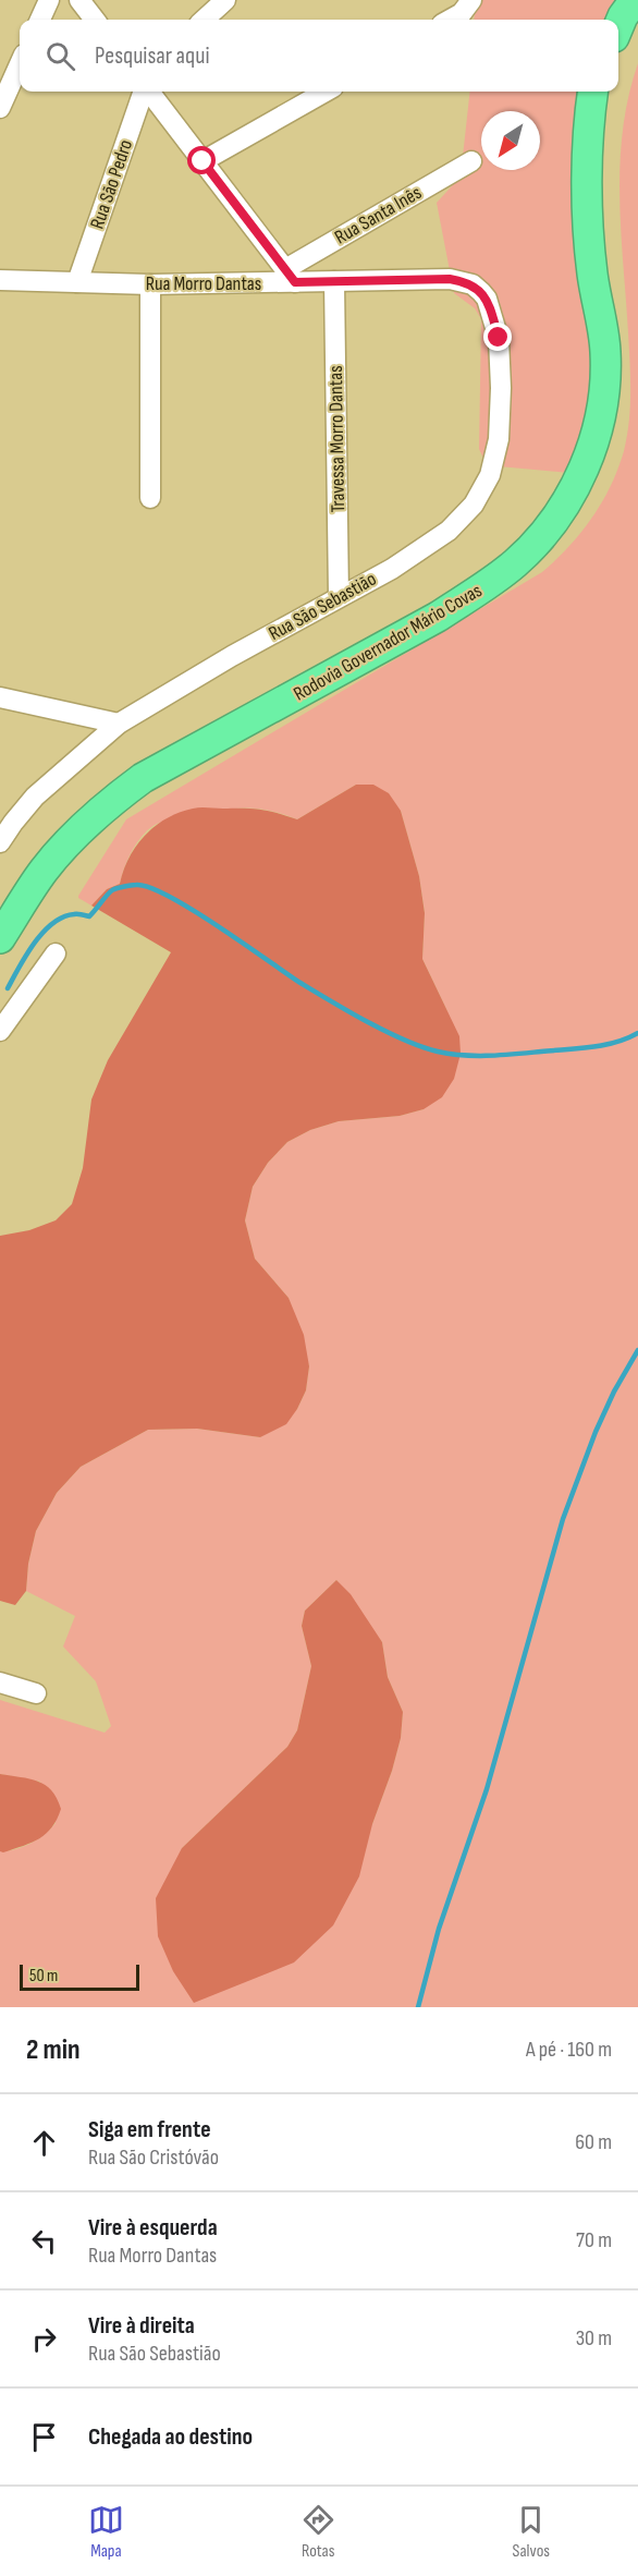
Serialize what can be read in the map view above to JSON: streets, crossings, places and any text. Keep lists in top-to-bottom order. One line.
{"streets":{"highway":["Rodovia Governador Mário Covas"],"street":["Rua São Pedro","Rua Santa Inês","Rua Morro Dantas","Travessa Morro Dantas","Rua São Sebastião"]},"crossings":[["Rua São Pedro","Rua Morro Dantas"],["Rua Santa Inês","Rua Morro Dantas"],["Rua Morro Dantas","Travessa Morro Dantas"],["Rua Morro Dantas","Rua São Sebastião"],["Travessa Morro Dantas","Rua São Sebastião"]],"scale_bar":"50 m","north":"bottom left","page":{"search":"Pesquisar aqui","scale":"50 m","heading":["2 min","A pé · 160 m"],"list":[["Siga em frente","Rua São Cristóvão","60 m"],["Vire à esquerda","Rua Morro Dantas","70 m"],["Vire à direita","Rua São Sebastião","30 m"],"Chegada ao destino"],"nav":["Mapa","Rotas","Salvos"]}}
